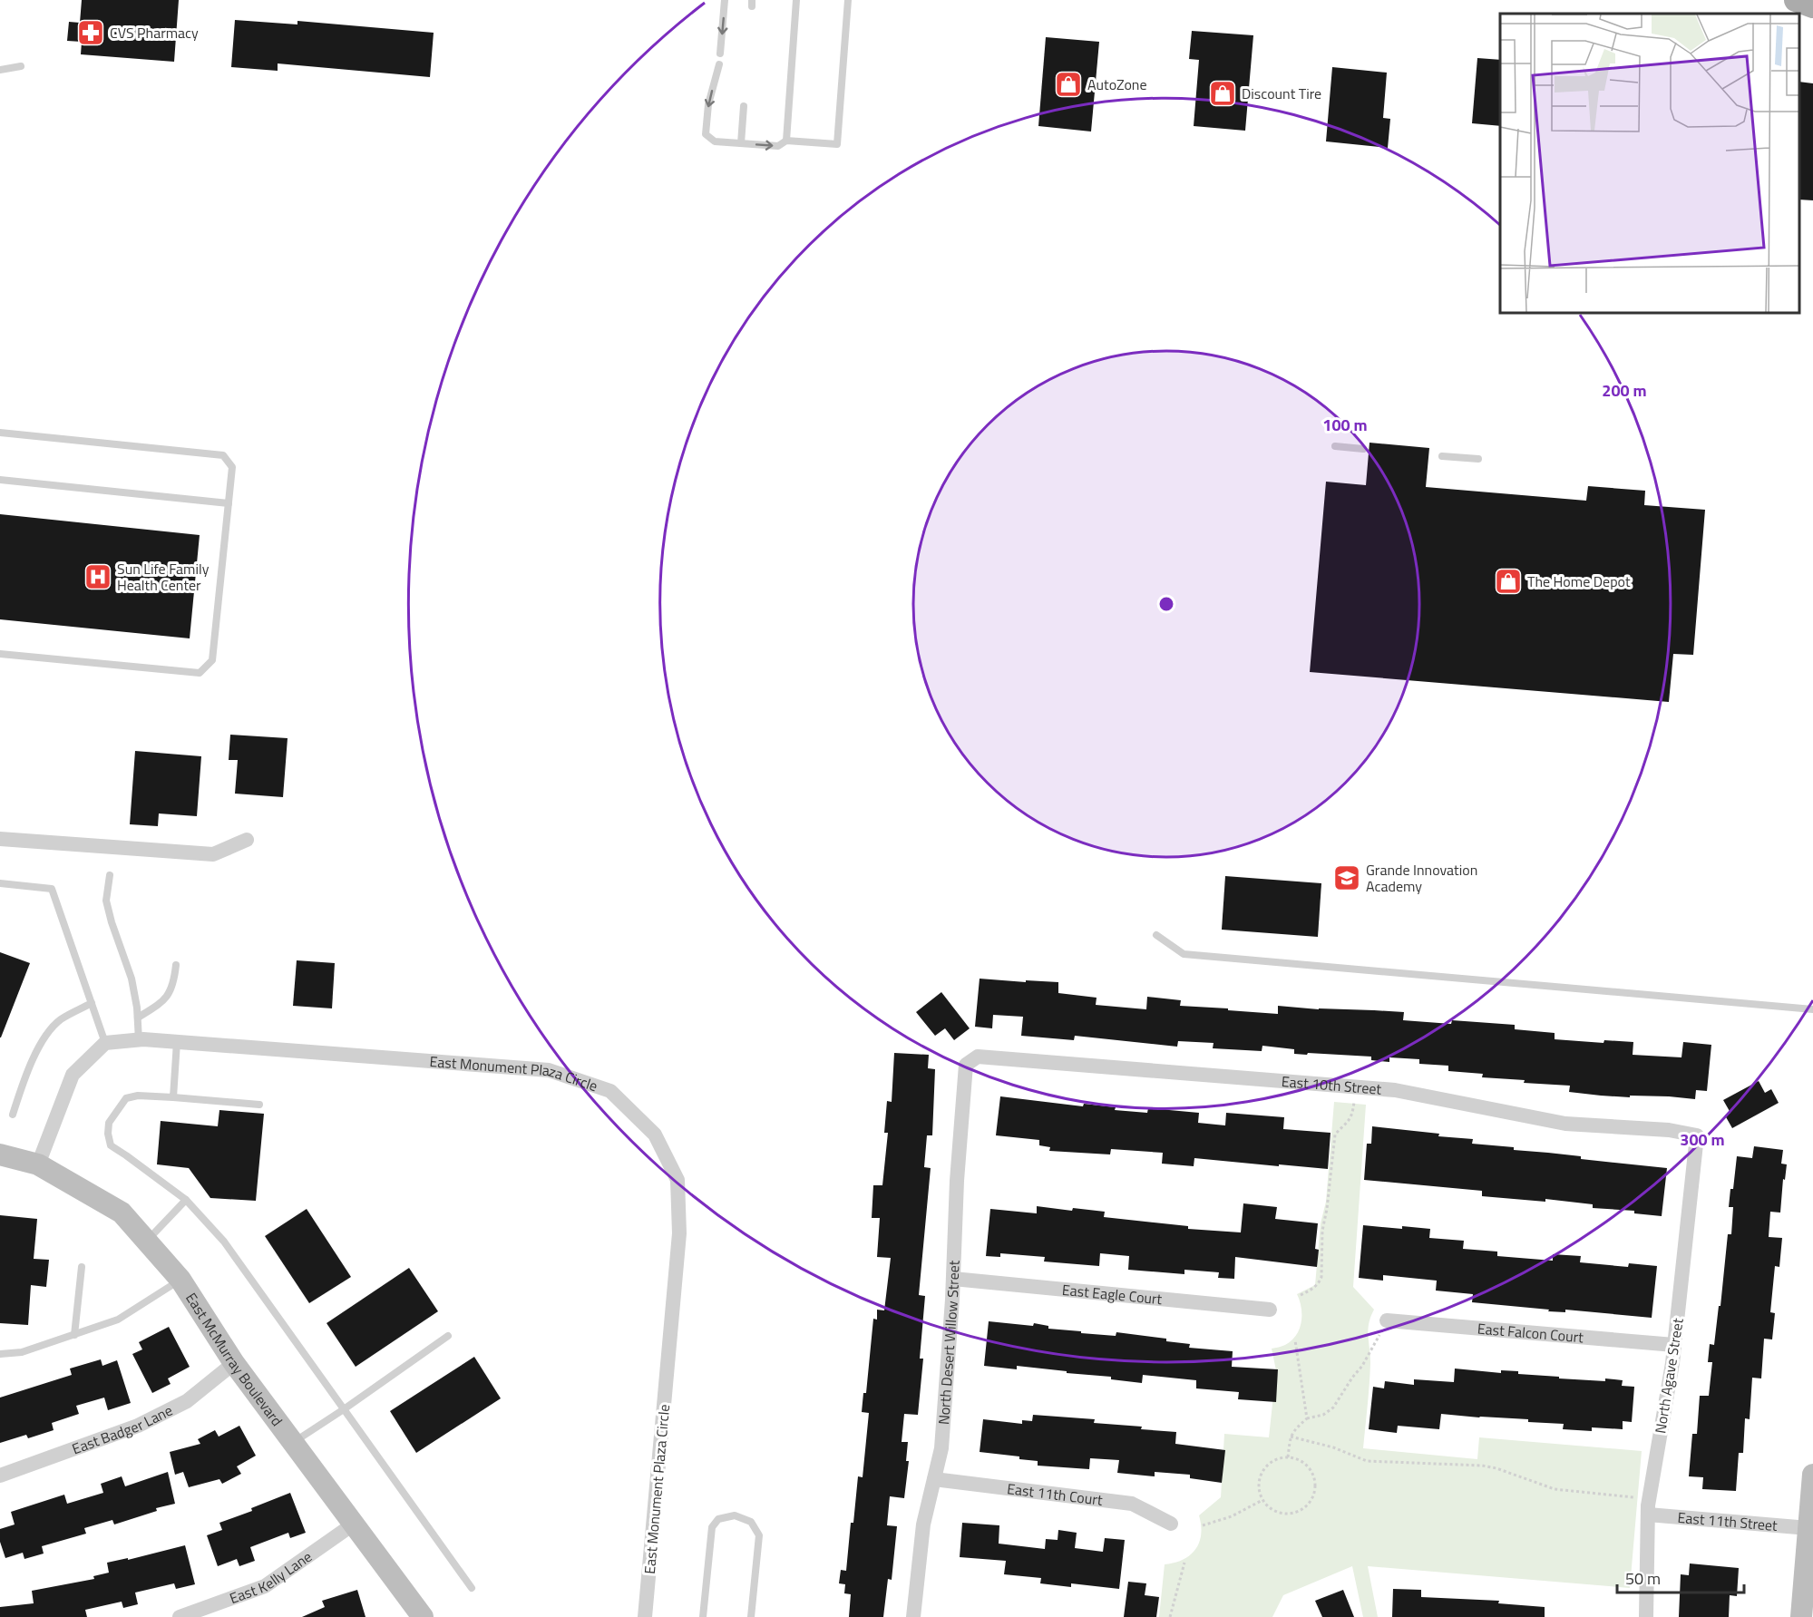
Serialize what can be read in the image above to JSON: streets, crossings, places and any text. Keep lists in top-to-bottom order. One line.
{"streets":{"street":["East Monument Plaza Circle","East 10th Street","East Eagle Court","East Falcon Court","North Desert Willow Street","East McMurray Boulevard","North Agave Street","East Badger Lane","East 11th Court","East 11th Street","East Kelly Lane"]},"crossings":[["East 10th Street","North Desert Willow Street"],["East 10th Street","North Agave Street"],["East Eagle Court","North Desert Willow Street"],["East Falcon Court","North Agave Street"],["North Desert Willow Street","East 11th Court"],["East McMurray Boulevard","East Badger Lane"],["East McMurray Boulevard","East Kelly Lane"],["North Agave Street","East 11th Street"]],"places":{"pharmacy":["CVS Pharmacy"],"shop":["AutoZone","Discount Tire","The Home Depot"],"hospital":["Sun Life Family Health Center"],"school or university":["Grande Innovation Academy"]},"scale_bar":"50 m","rings":["200 m","100 m","300 m"]}
